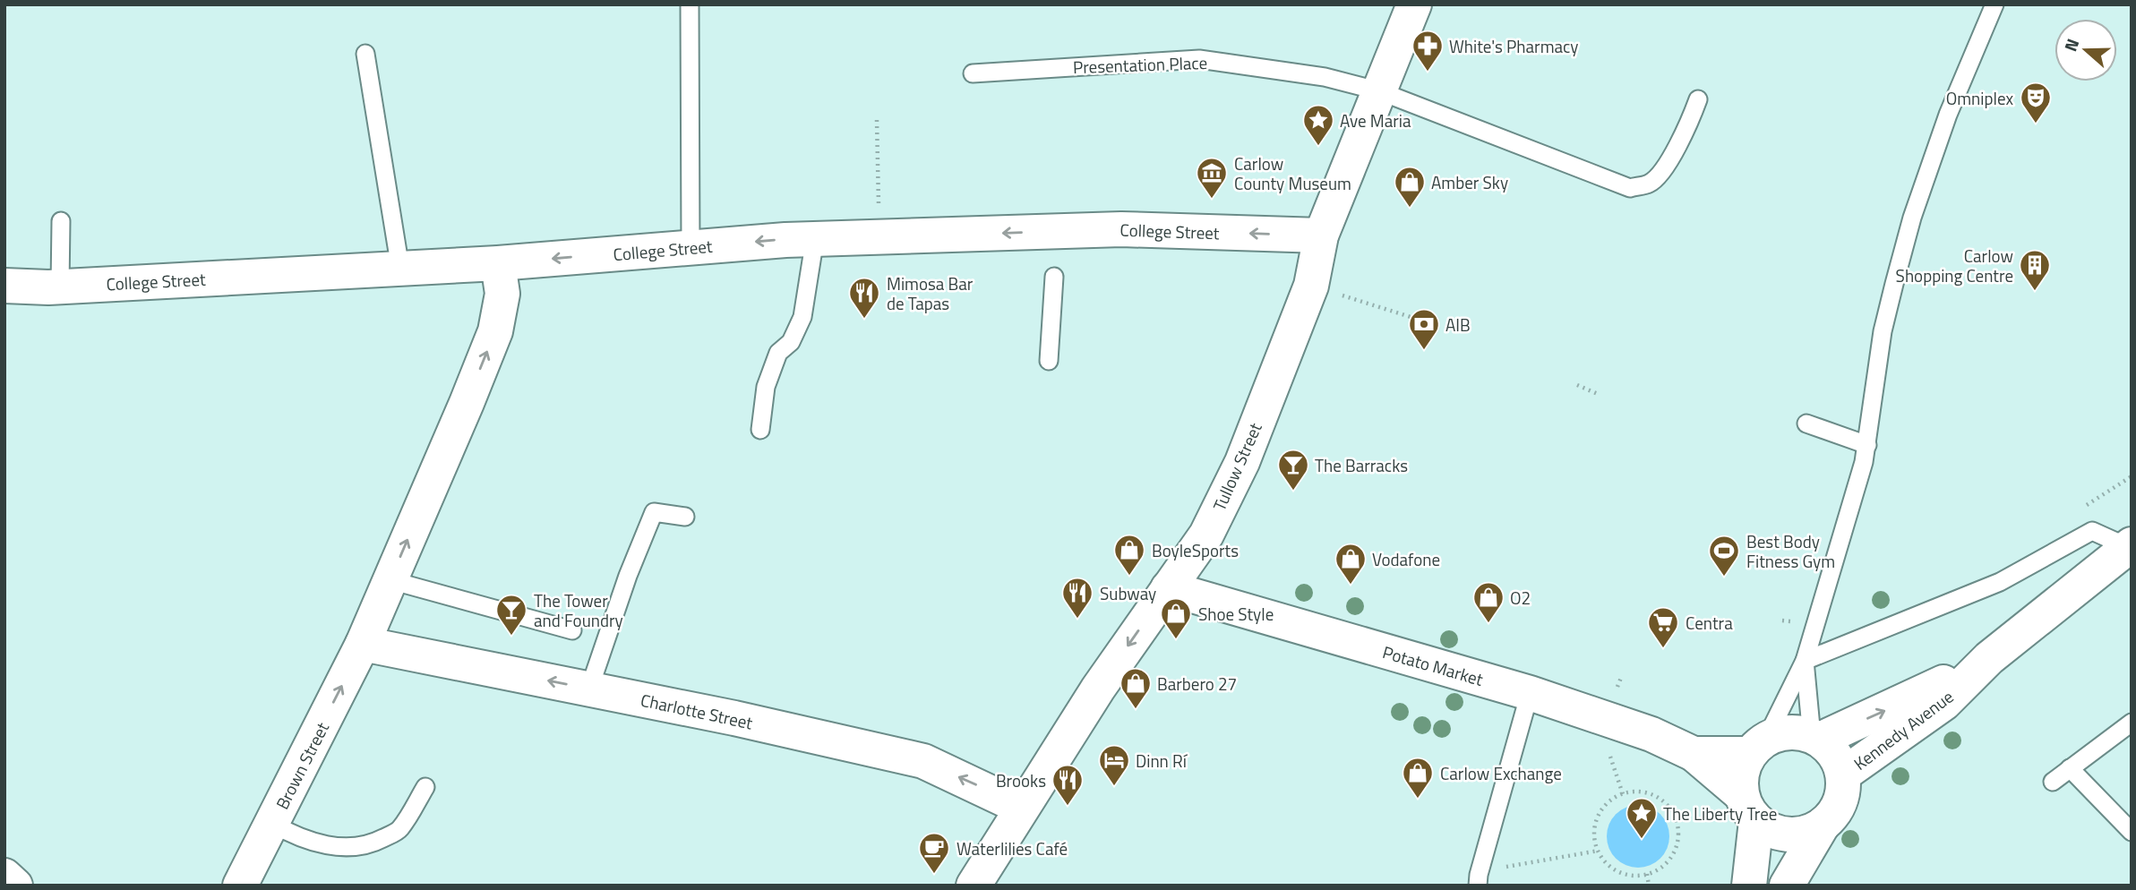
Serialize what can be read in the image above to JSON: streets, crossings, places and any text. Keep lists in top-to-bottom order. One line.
{"streets":{"street":["College Street","Tullow Street","Potato Market","Charlotte Street","Kennedy Avenue","Brown Street"],"lane":["Presentation Place"]},"crossings":[["Presentation Place","Tullow Street"],["College Street","Tullow Street"],["College Street","Brown Street"],["Tullow Street","Potato Market"],["Tullow Street","Charlotte Street"],["Potato Market","Kennedy Avenue"],["Charlotte Street","Brown Street"]],"one_way":["College Street","Charlotte Street","Brown Street"],"places":{"pharmacy":["White's Pharmacy"],"theatre":["Omniplex"],"place":["Ave Maria","The Liberty Tree"],"museum":["Carlow County Museum"],"shop":["Amber Sky","BoyleSports","Vodafone","O2","Shoe Style","Barbero 27","Carlow Exchange"],"building":["Carlow Shopping Centre"],"restaurant":["Mimosa Bar de Tapas","Subway","Brooks"],"bank":["AIB"],"bar":["The Barracks","The Tower and Foundry"],"sports":["Best Body Fitness Gym"],"supermarket":["Centra"],"hotel":["Dinn Rí"],"cafe":["Waterlilies Café"]},"north":"left"}
